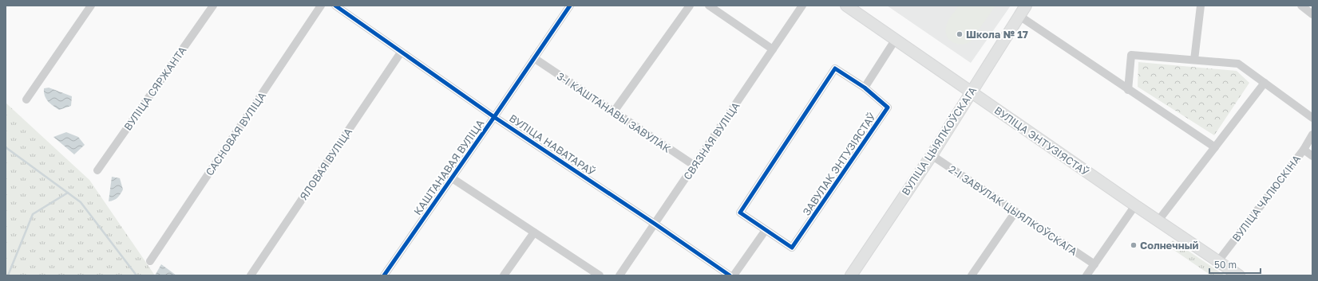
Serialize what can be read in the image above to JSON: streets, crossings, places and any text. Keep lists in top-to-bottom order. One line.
{"streets":{"main road":["ВУЛІЦА ЦЫЯЛКОЎСКАГА","ВУЛІЦА ЭНТУЗІЯСТАЎ"],"street":["ВУЛІЦА СЯРЖАНТА","3-І КАШТАНАВЫ ЗАВУЛАК","САСНОВАЯ ВУЛІЦА","СВЯЗНАЯ ВУЛІЦА","ВУЛІЦА НАВАТАРАЎ","ЯЛОВАЯ ВУЛІЦА","ЗАВУЛАК ЭНТУЗІЯСТАЎ","КАШТАНАВАЯ ВУЛІЦА","ВУЛІЦА ЧАЛЮСКІНА","2-І ЗАВУЛАК ЦЫЯЛКОЎСКАГА"]},"crossings":[["3-І КАШТАНАВЫ ЗАВУЛАК","СВЯЗНАЯ ВУЛІЦА"],["3-І КАШТАНАВЫ ЗАВУЛАК","КАШТАНАВАЯ ВУЛІЦА"],["СВЯЗНАЯ ВУЛІЦА","ВУЛІЦА НАВАТАРАЎ"],["ВУЛІЦА ЦЫЯЛКОЎСКАГА","ВУЛІЦА ЭНТУЗІЯСТАЎ"],["ВУЛІЦА ЦЫЯЛКОЎСКАГА","2-І ЗАВУЛАК ЦЫЯЛКОЎСКАГА"],["ВУЛІЦА ЭНТУЗІЯСТАЎ","ВУЛІЦА ЧАЛЮСКІНА"],["ВУЛІЦА НАВАТАРАЎ","ЯЛОВАЯ ВУЛІЦА"],["ВУЛІЦА НАВАТАРАЎ","КАШТАНАВАЯ ВУЛІЦА"]],"places":["Школа № 17","Солнечный"],"scale_bar":"50 m"}
